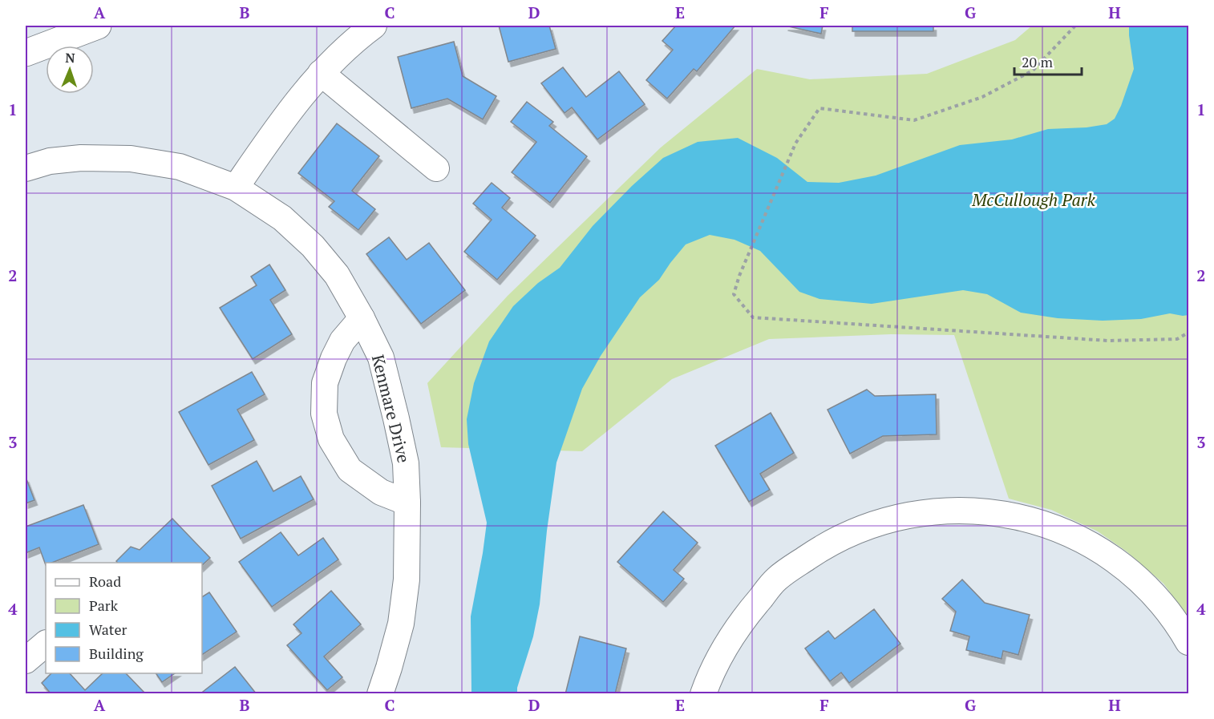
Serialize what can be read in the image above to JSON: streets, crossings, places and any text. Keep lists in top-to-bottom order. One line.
{"streets":{"street":["Kenmare Drive"]},"parks":["McCullough Park"],"legend":["Road","Park","Water","Building"],"scale_bar":"20 m","north":"top","grid":{"columns":["A","B","C","D","E","F","G","H"],"rows":["1","2","3","4"]}}
